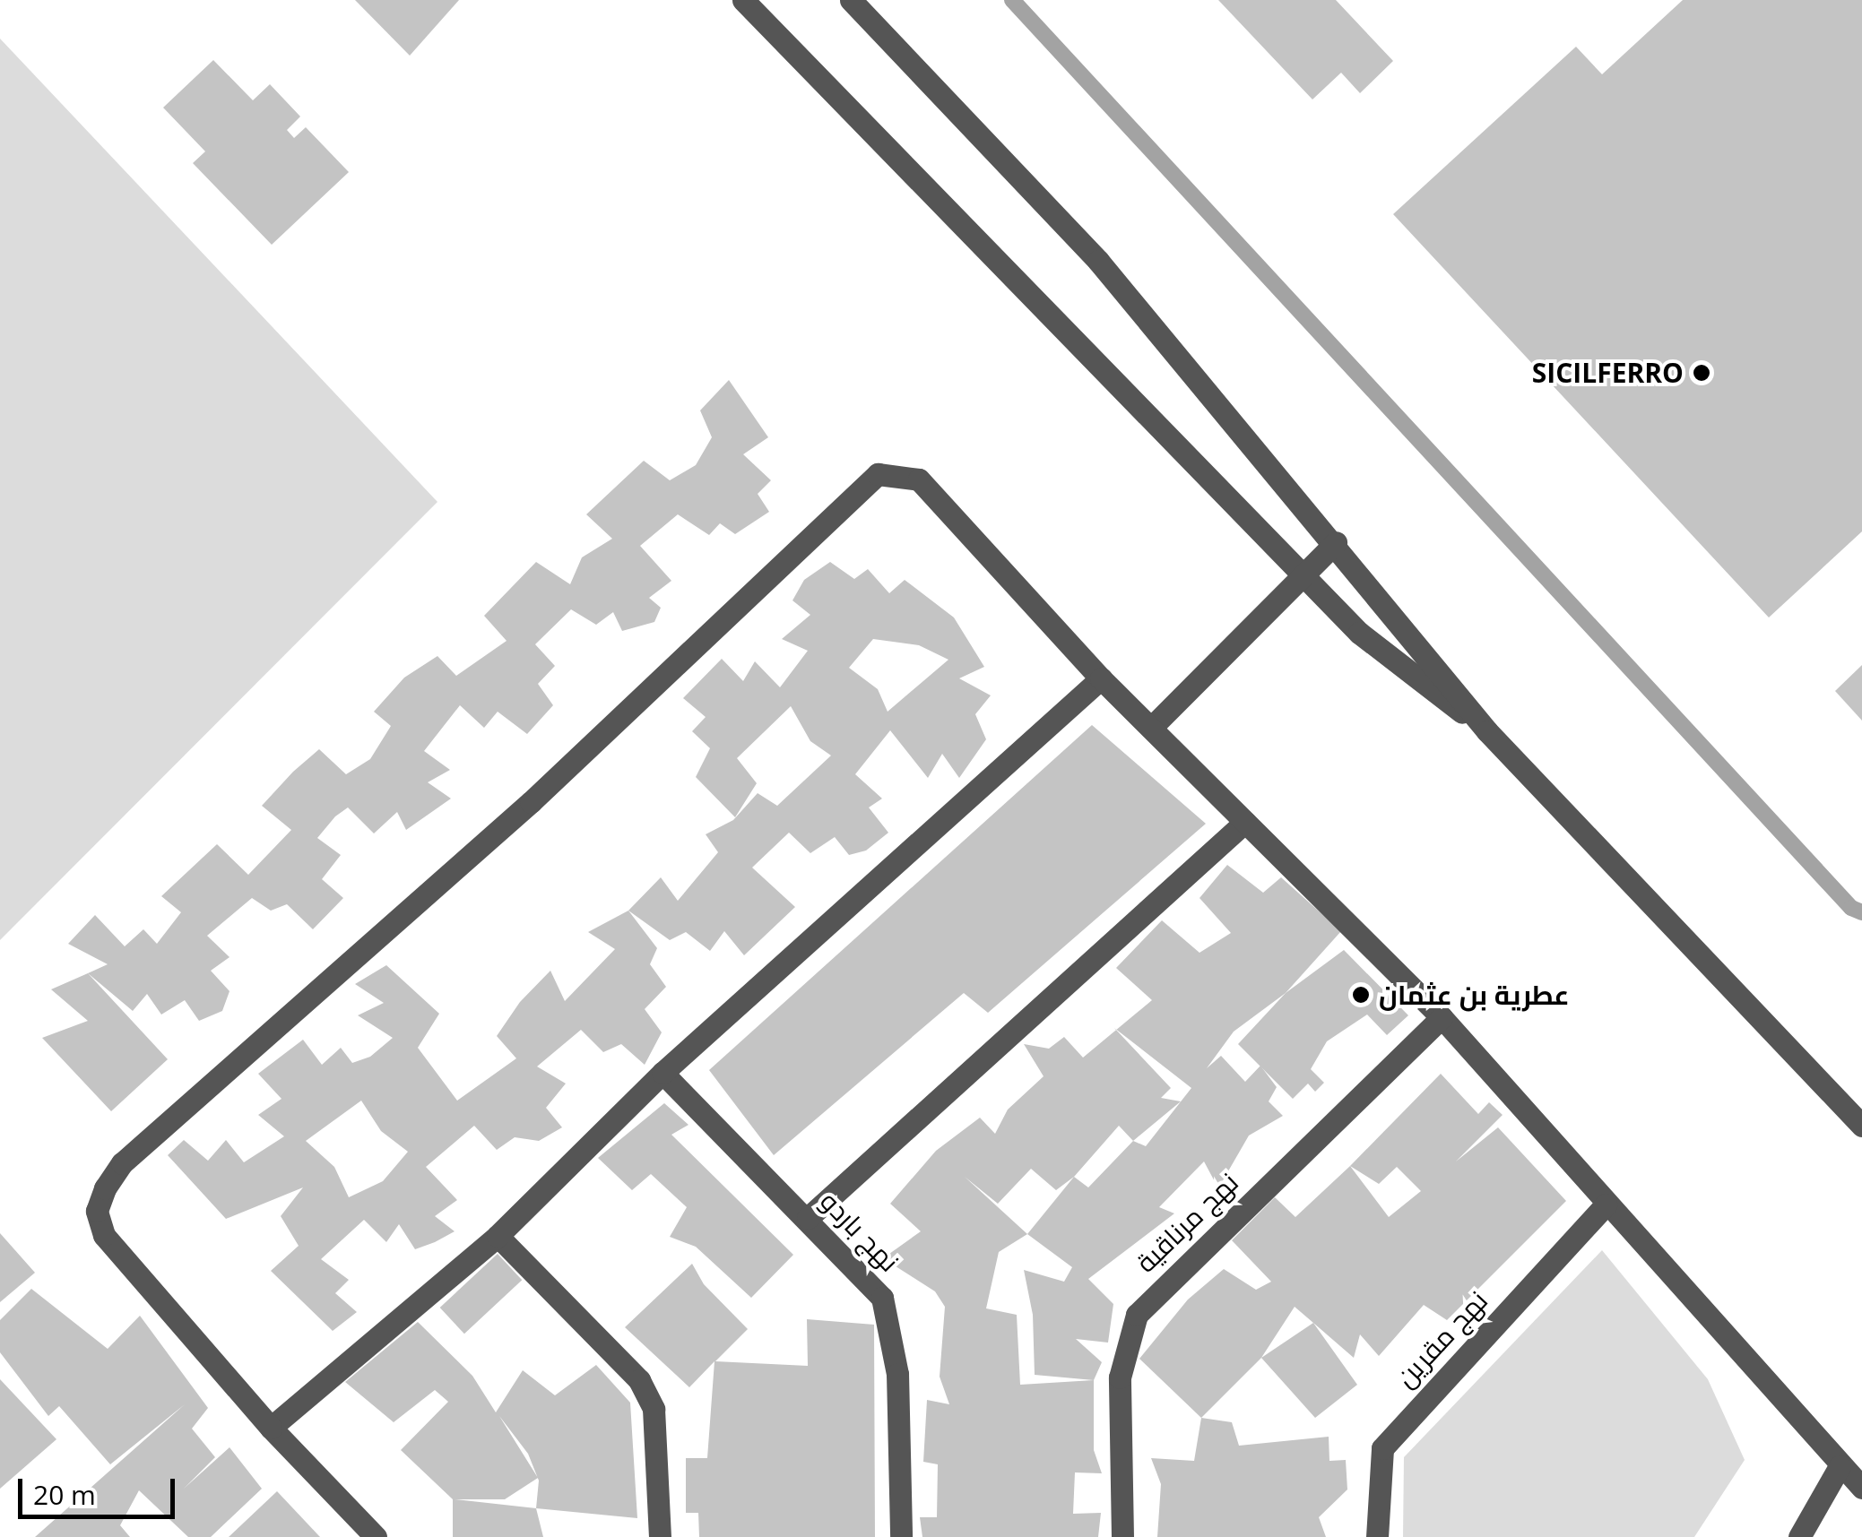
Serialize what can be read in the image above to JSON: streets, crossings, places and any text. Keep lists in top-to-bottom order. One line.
{"streets":{"street":["نهج مرناقية","نهج باردو","نهج مقرين"]},"places":["SICILFERRO","عطرية بن عثمان"],"scale_bar":"20 m"}
